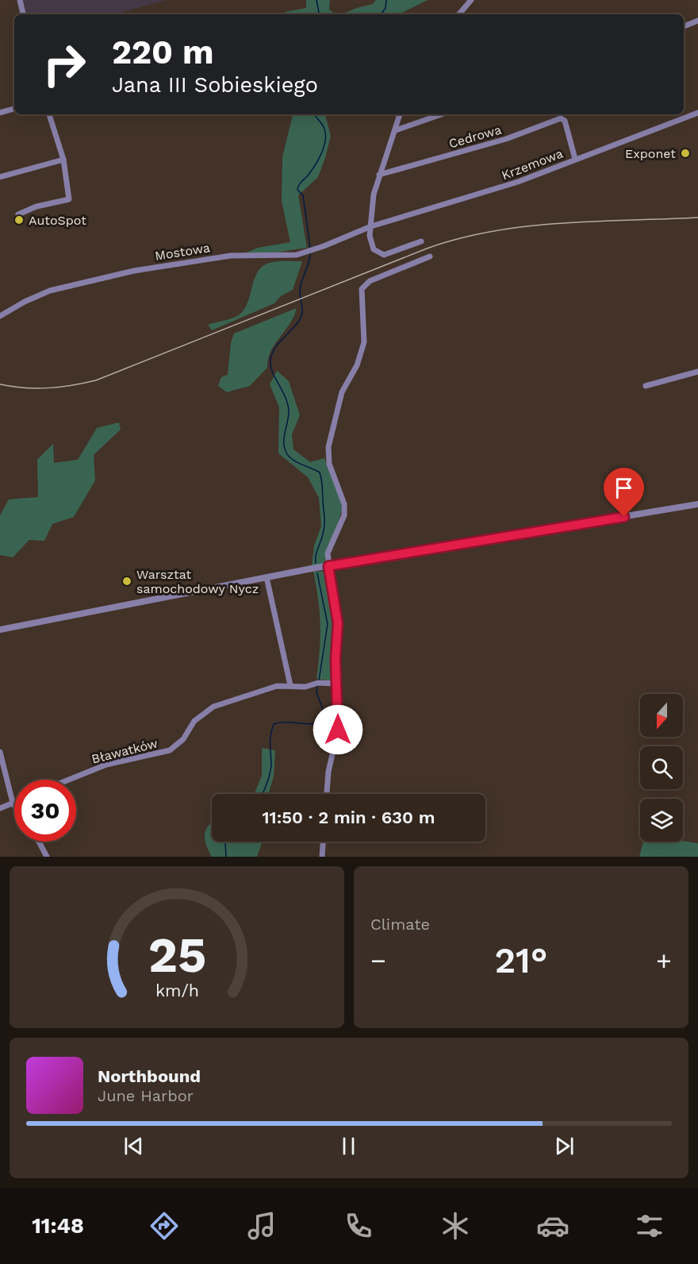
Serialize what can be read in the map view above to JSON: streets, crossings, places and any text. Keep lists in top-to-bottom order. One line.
{"streets":{"street":["Cedrowa","Krzemowa","Mostowa","Bławatków"]},"crossings":[["Cedrowa","Krzemowa"],["Krzemowa","Mostowa"]],"places":["Exponet","AutoSpot","Warsztat samochodowy Nycz"],"north":"bottom","page":{"turn":["220 m","Jana III Sobieskiego"],"limit":"30","trip":"11:50 · 2 min · 630 m","tile":"Climate","heat":["−","21°","+"],"song":["Northbound","June Harbor"],"tabs":"11:48","gauge":["25","km/h"]}}
